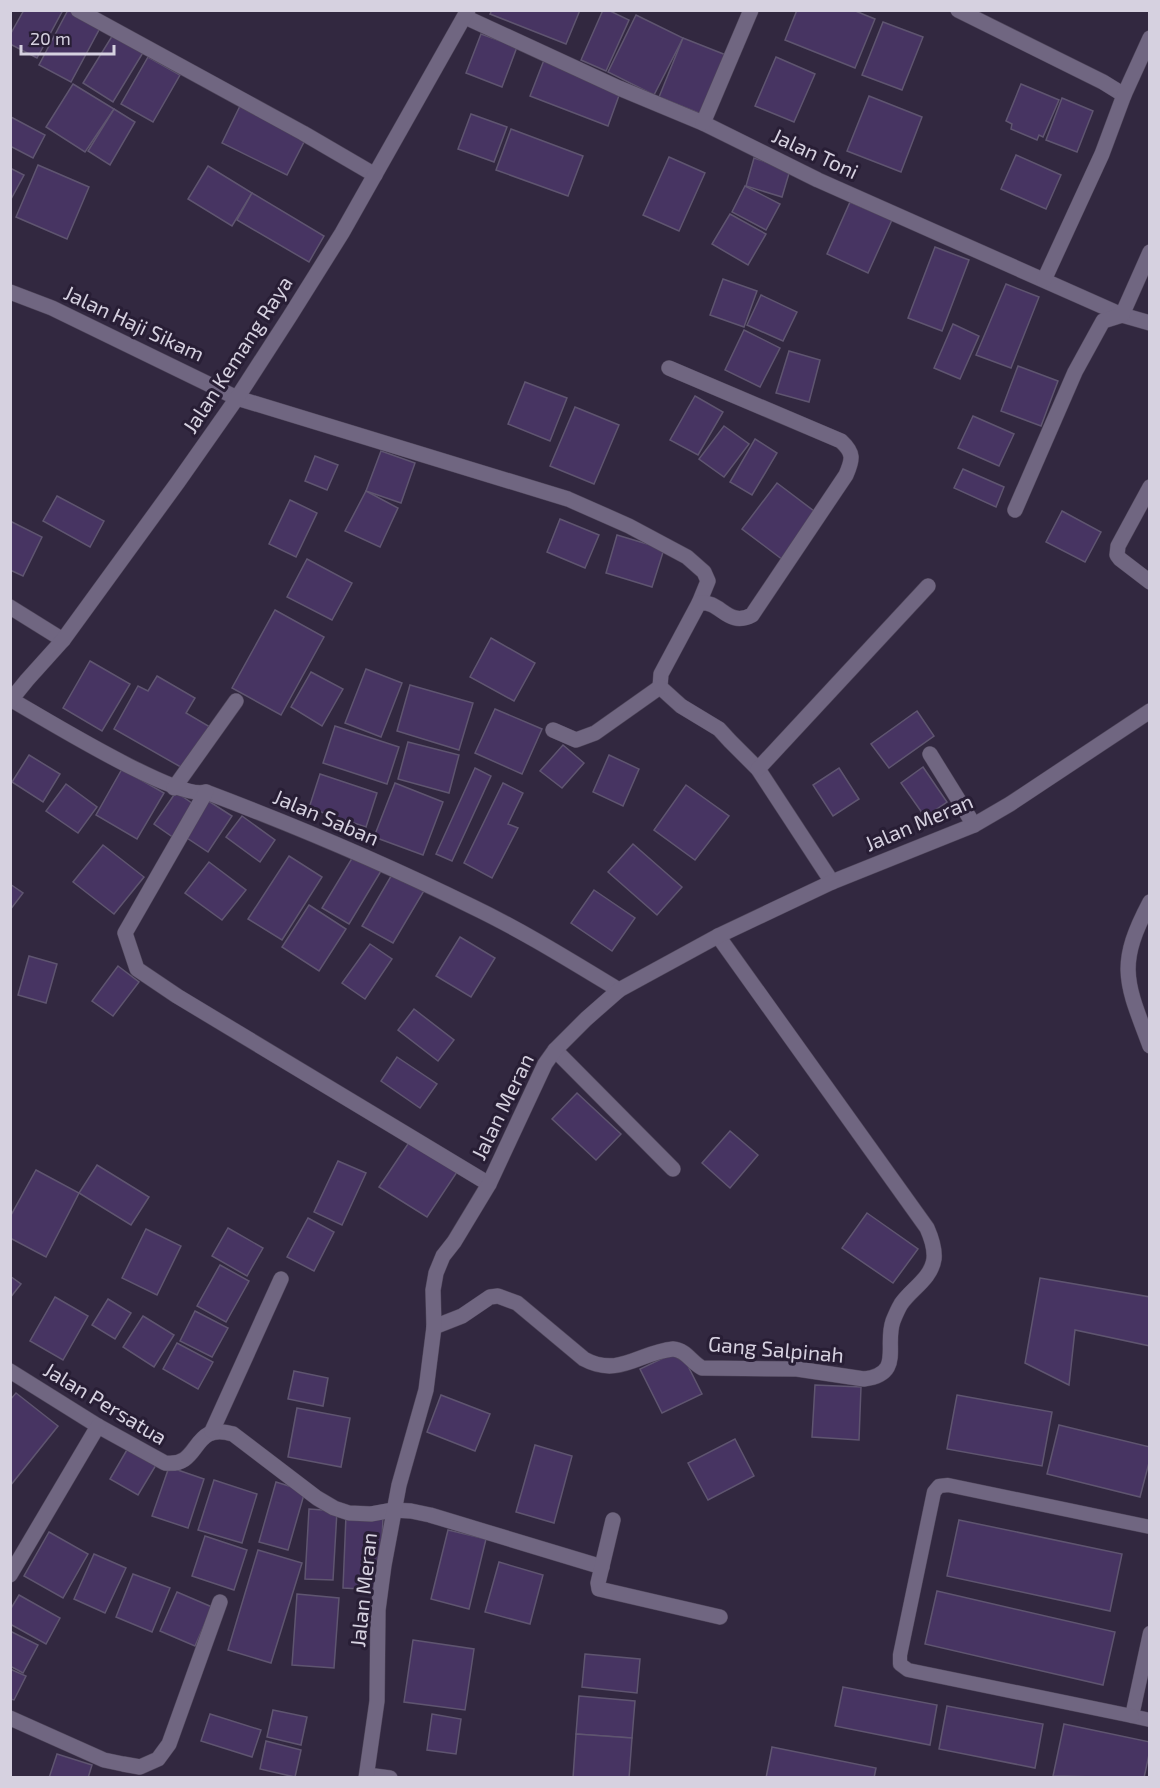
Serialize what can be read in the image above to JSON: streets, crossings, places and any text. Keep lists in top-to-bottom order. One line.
{"streets":{"street":["Jalan Toni","Jalan Haji Sikam","Jalan Kemang Raya","Jalan Saban","Jalan Meran","Gang Salpinah","Jalan Persatua"]},"crossings":[["Jalan Toni","Jalan Kemang Raya"],["Jalan Haji Sikam","Jalan Kemang Raya"],["Jalan Kemang Raya","Jalan Saban"],["Jalan Saban","Jalan Meran"],["Jalan Meran","Gang Salpinah"]],"scale_bar":"20 m"}
